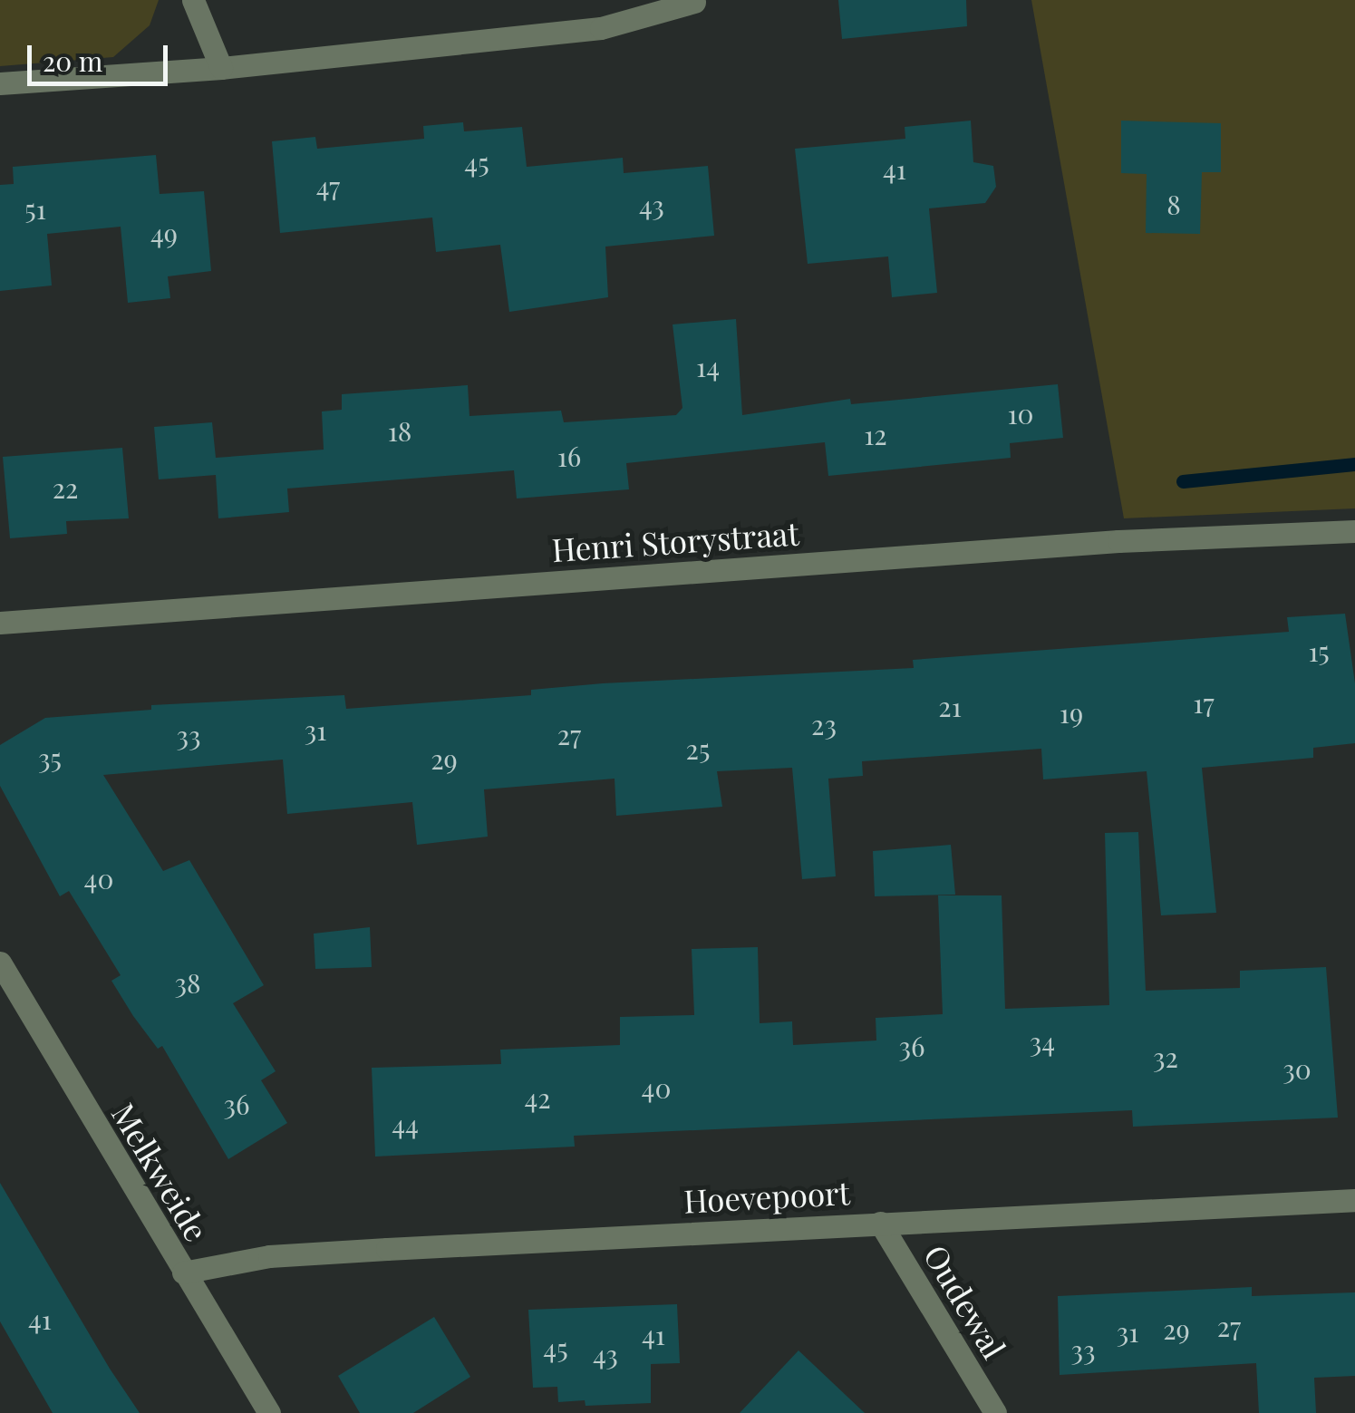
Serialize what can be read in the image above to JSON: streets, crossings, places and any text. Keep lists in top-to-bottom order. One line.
{"streets":{"street":["Henri Storystraat","Melkweide","Hoevepoort","Oudewal"]},"crossings":[["Melkweide","Hoevepoort"],["Hoevepoort","Oudewal"]],"house_numbers":["45","41","47","8","43","51","49","14","10","18","12","16","22","15","17","21","19","23","31","27","33","25","35","29","40","38","34","36","32","30","40","42","36","44","41","27","29","31","41","45","33","43"],"scale_bar":"20 m"}
